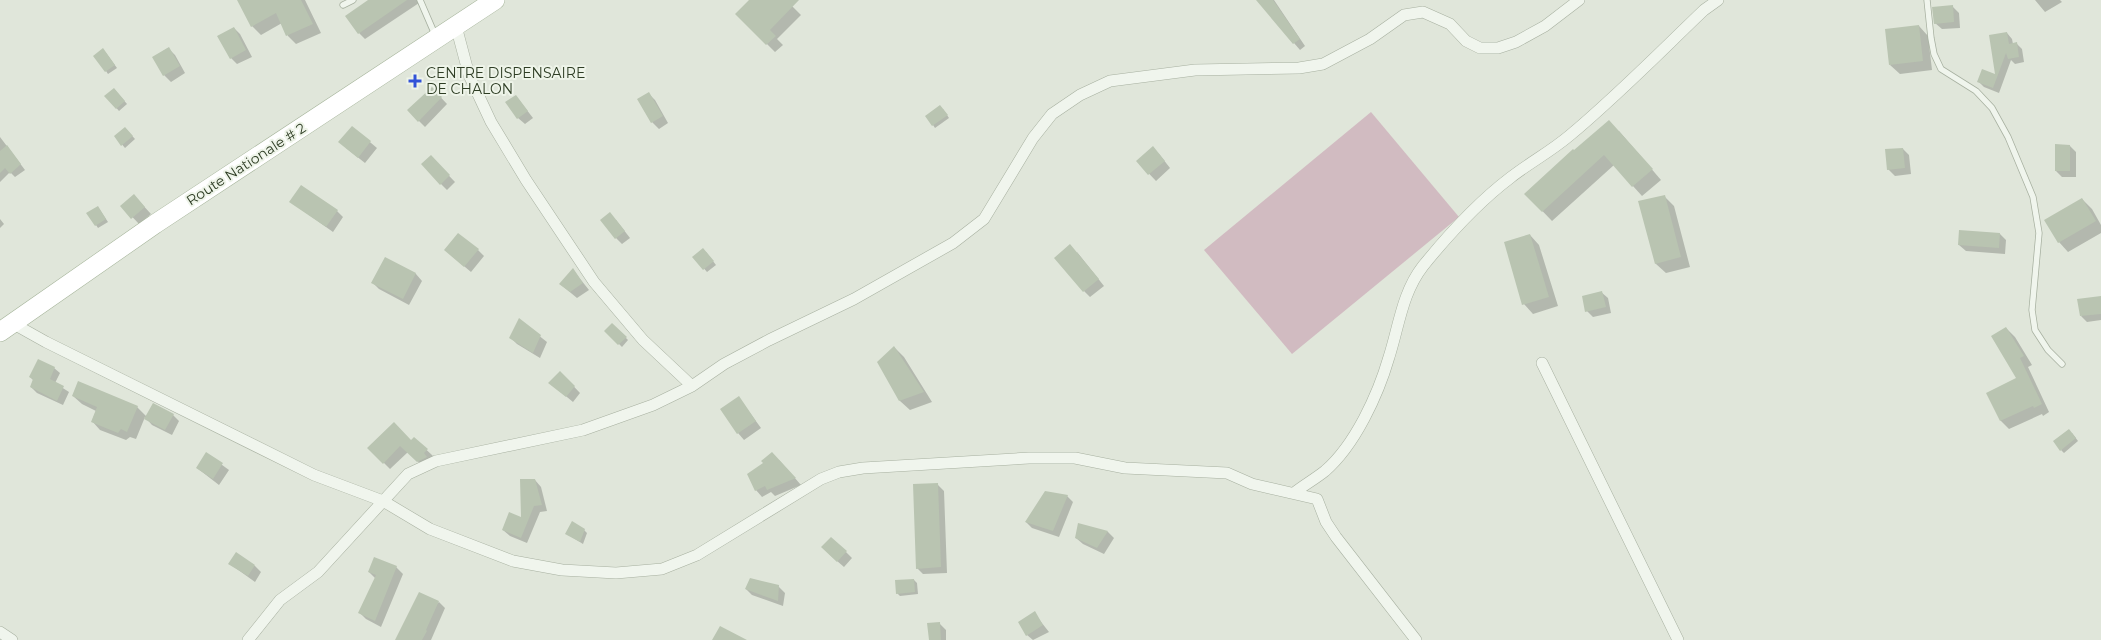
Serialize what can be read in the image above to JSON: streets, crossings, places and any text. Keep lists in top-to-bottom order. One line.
{"streets":{"main road":["Route Nationale # 2"]},"places":{"health":["CENTRE DISPENSAIRE DE CHALON"]}}
